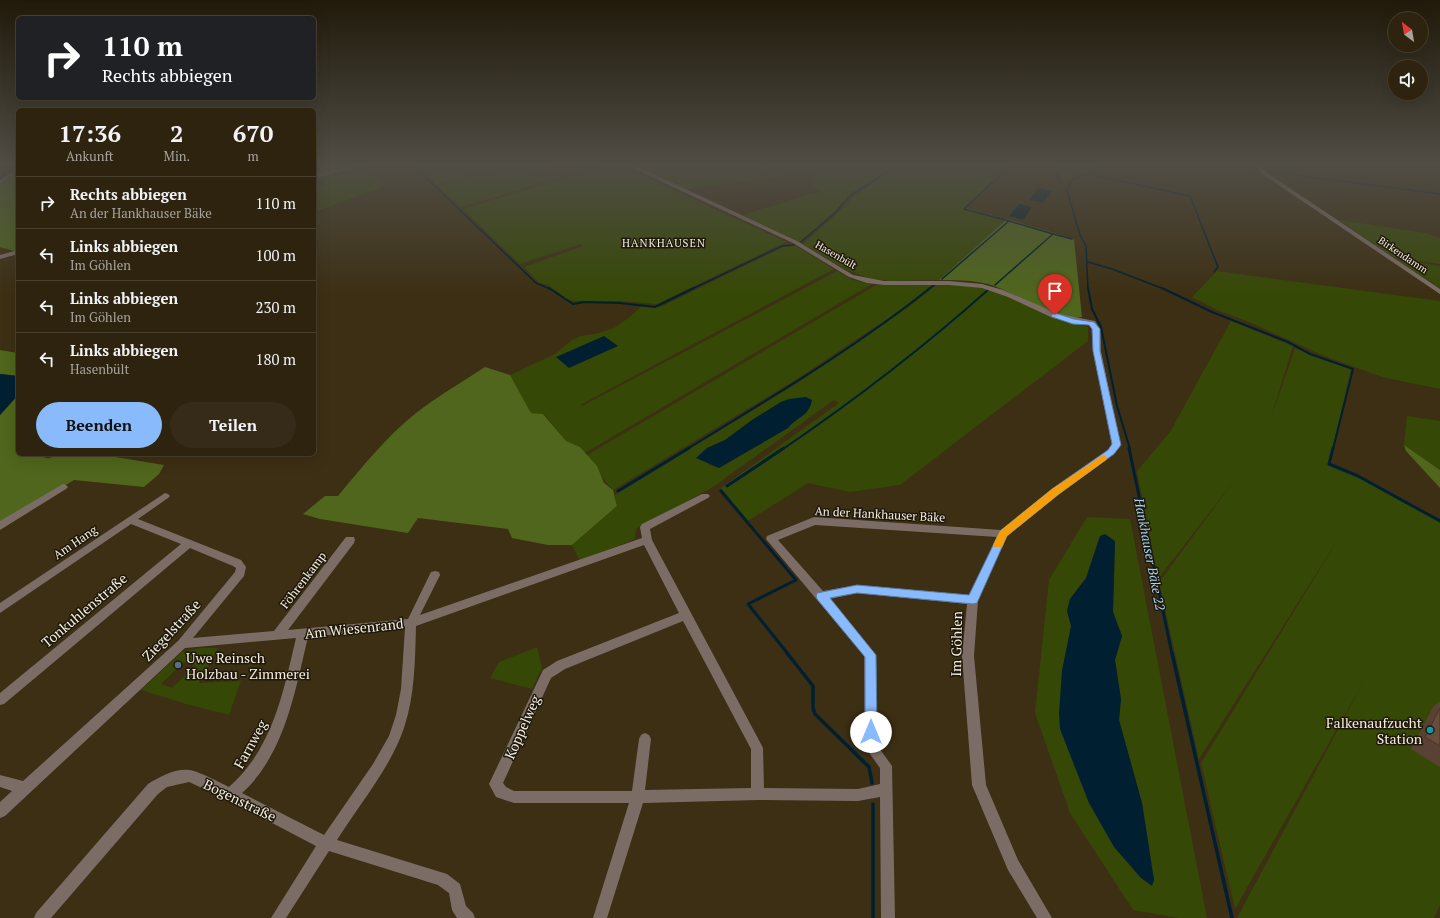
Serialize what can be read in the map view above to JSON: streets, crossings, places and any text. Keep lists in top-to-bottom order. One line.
{"streets":{"street":["Hasenbült","Birkendamm","An der Hankhauser Bäke","Am Hang","Föhrenkamp","Tonkuhlenstraße","Am Wiesenrand","Ziegelstraße","Im Göhlen","Koppelweg","Farnweg","Bogenstraße"]},"crossings":[["Hasenbült","Im Göhlen"],["An der Hankhauser Bäke","Im Göhlen"],["Am Hang","Ziegelstraße"],["Föhrenkamp","Am Wiesenrand"],["Tonkuhlenstraße","Ziegelstraße"],["Am Wiesenrand","Ziegelstraße"],["Am Wiesenrand","Farnweg"],["Am Wiesenrand","Bogenstraße"],["Farnweg","Bogenstraße"]],"districts":["HANKHAUSEN"],"water":["Hankhauser Bäke 22"],"places":["Uwe Reinsch Holzbau - Zimmerei","Falkenaufzucht Station"],"north":"top left","page":{"turn":["110 m","Rechts abbiegen"],"eta":["17:36","Ankunft","2","Min.","670","m"],"list":[{"name":"Rechts abbiegen","note":"An der Hankhauser Bäke","value":"110 m"},{"name":"Links abbiegen","note":"Im Göhlen","value":"100 m"},{"name":"Links abbiegen","note":"Im Göhlen","value":"230 m"},{"name":"Links abbiegen","note":"Hasenbült","value":"180 m"}],"buttons":["Beenden","Teilen"]}}
